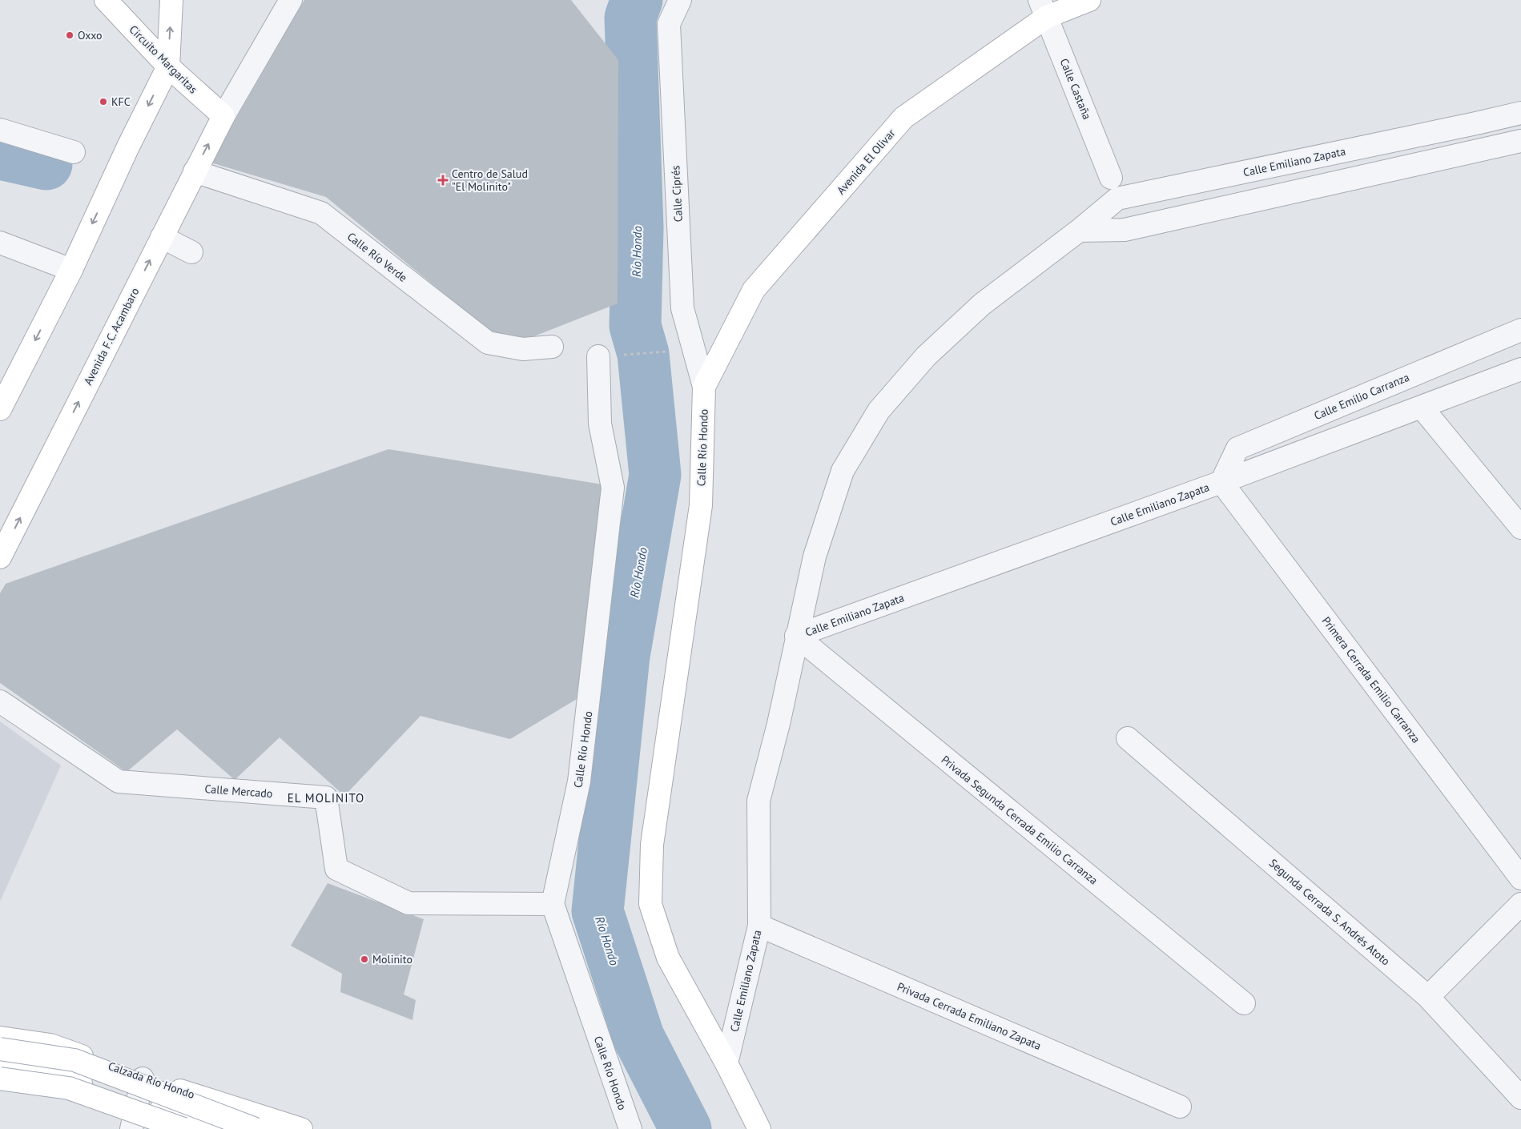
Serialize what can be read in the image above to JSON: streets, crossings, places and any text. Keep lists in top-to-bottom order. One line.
{"streets":{"main road":["Circuito Margaritas","Avenida El Olivar","Avenida F.C. Acambaro","Calle Río Hondo","Calzada Río Hondo"],"street":["Calle Castaña","Calle Emiliano Zapata","Calle Ciprés","Calle Río Verde","Calle Emilio Carranza","Primera Cerrada Emilio Carranza","Calle Mercado","Privada Segunda Cerrada Emilio Carranza","Segunda Cerrada S. Andrés Atoto","Privada Cerrada Emiliano Zapata"]},"crossings":[["Circuito Margaritas","Avenida F.C. Acambaro"],["Calle Castaña","Avenida El Olivar"],["Avenida El Olivar","Calle Ciprés"],["Avenida El Olivar","Calle Río Hondo"],["Calle Emiliano Zapata","Calle Emilio Carranza"],["Calle Emiliano Zapata","Calle Río Hondo"],["Calle Emiliano Zapata","Primera Cerrada Emilio Carranza"],["Calle Emiliano Zapata","Privada Segunda Cerrada Emilio Carranza"],["Calle Emiliano Zapata","Privada Cerrada Emiliano Zapata"],["Calle Ciprés","Calle Río Hondo"],["Calle Río Verde","Avenida F.C. Acambaro"],["Calle Emilio Carranza","Primera Cerrada Emilio Carranza"],["Calle Río Hondo","Calle Mercado"]],"districts":["EL MOLINITO"],"water":["Río Hondo"],"places":{"other":["Oxxo","KFC","Molinito"],"health":["Centro de Salud \"El Molinito\""]}}
